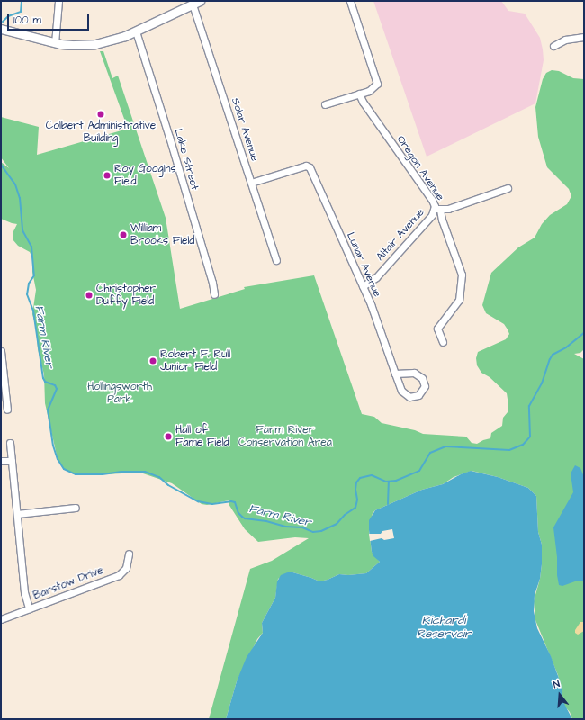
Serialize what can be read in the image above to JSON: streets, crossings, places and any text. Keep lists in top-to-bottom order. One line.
{"streets":{"street":["Solar Avenue","Lake Street","Oregon Avenue","Altair Avenue","Lunar Avenue","Barstow Drive"]},"crossings":[["Solar Avenue","Lunar Avenue"],["Oregon Avenue","Altair Avenue"],["Altair Avenue","Lunar Avenue"]],"water":["Farm River","Richardi Reservoir"],"parks":["Hollingsworth Park","Farm River Conservation Area"],"places":["Colbert Administrative Building","Roy Googins Field","William Brooks Field","Christopher Duffy Field","Robert F. Rull Junior Field","Hall of Fame Field"],"scale_bar":"100 m","north":"top"}
